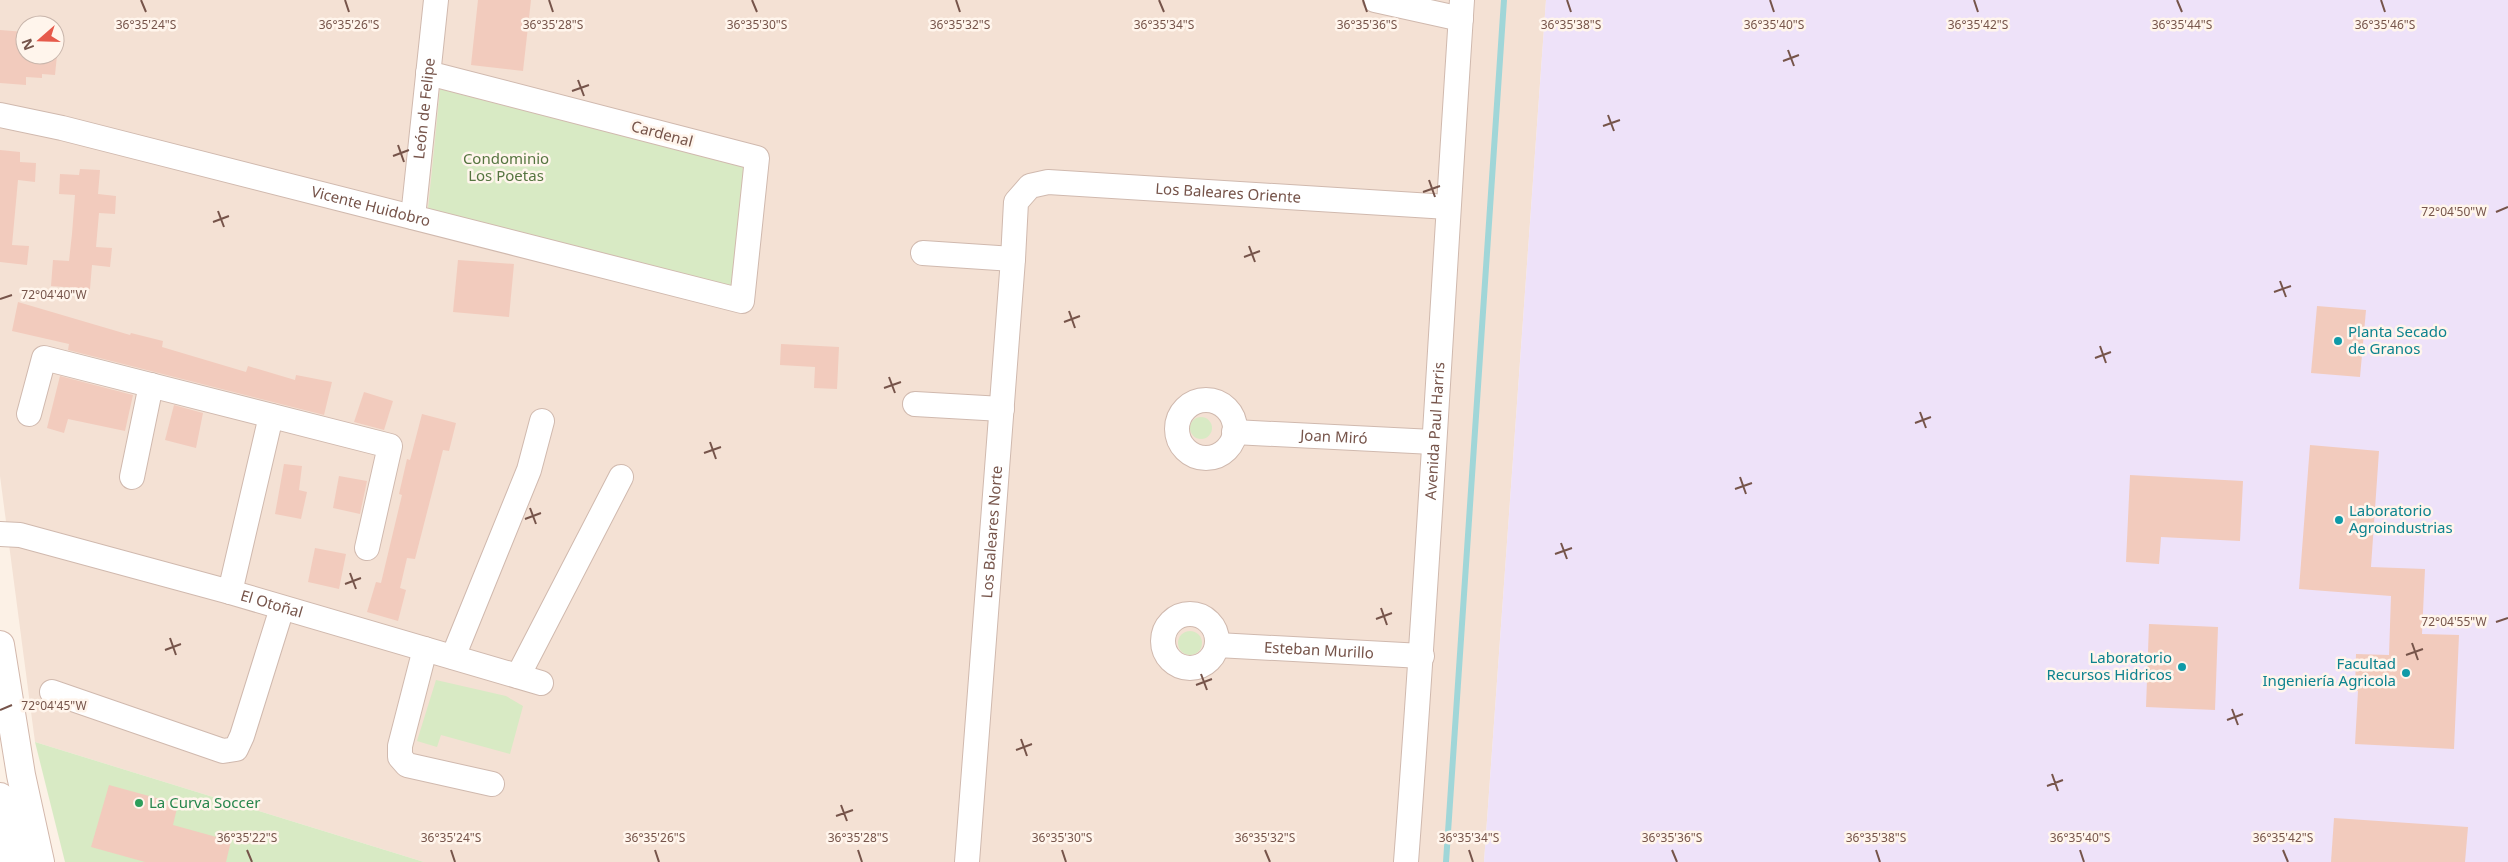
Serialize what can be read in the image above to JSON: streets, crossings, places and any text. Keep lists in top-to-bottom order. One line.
{"streets":{"street":["León de Felipe","Cardenal","Los Baleares Oriente","Vicente Huidobro","Avenida Paul Harris","Joan Miró","Los Baleares Norte","El Otoñal","Esteban Murillo"]},"crossings":[["León de Felipe","Cardenal"],["León de Felipe","Vicente Huidobro"],["Cardenal","Vicente Huidobro"],["Los Baleares Oriente","Avenida Paul Harris"],["Los Baleares Oriente","Los Baleares Norte"],["Avenida Paul Harris","Joan Miró"],["Avenida Paul Harris","Esteban Murillo"]],"parks":["Condominio Los Poetas"],"places":["Planta Secado de Granos","Laboratorio Agroindustrias","Laboratorio Recursos Hidricos","Facultad Ingeniería Agricola","La Curva Soccer"],"north":"left","coordinates":["36°35'24\"S","36°35'26\"S","36°35'28\"S","36°35'30\"S","36°35'32\"S","36°35'34\"S","36°35'36\"S","36°35'38\"S","36°35'40\"S","36°35'42\"S","36°35'44\"S","36°35'46\"S","72°04'50\"W","72°04'40\"W","72°04'55\"W","72°04'45\"W","36°35'22\"S"]}
